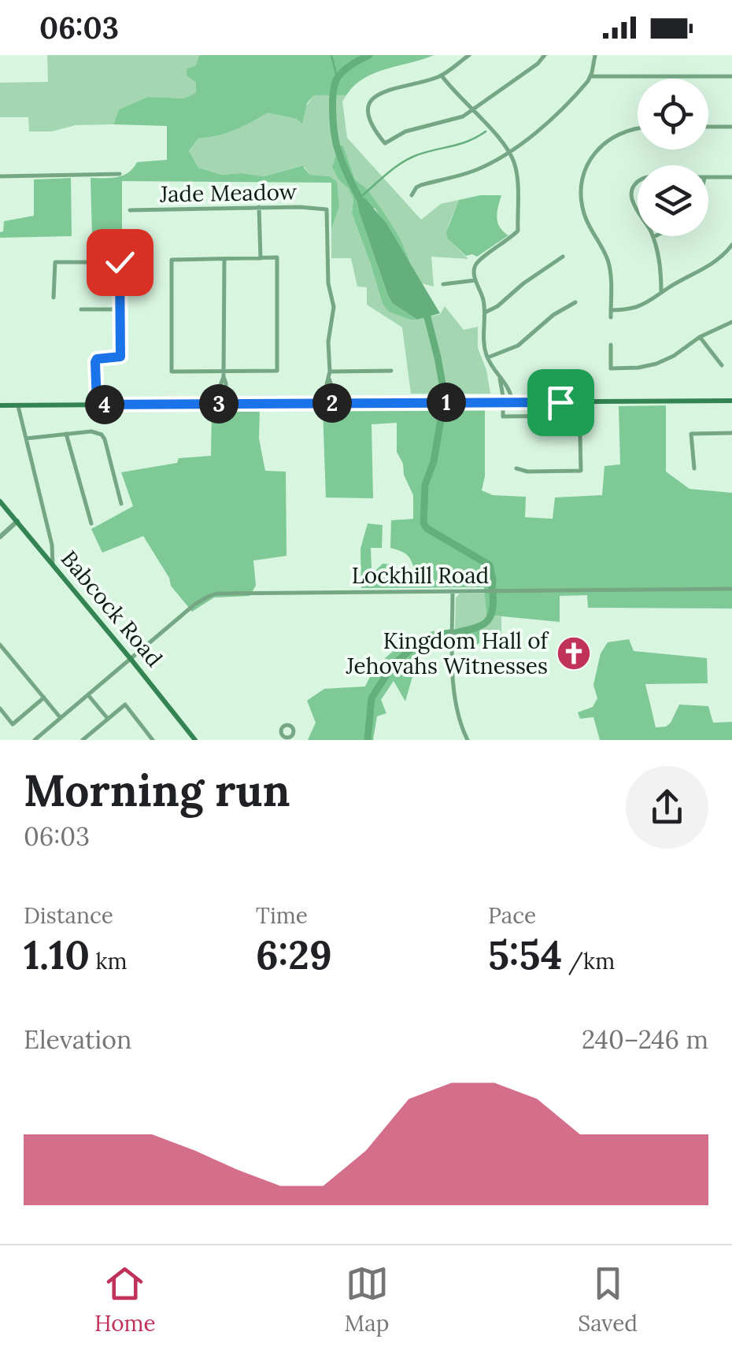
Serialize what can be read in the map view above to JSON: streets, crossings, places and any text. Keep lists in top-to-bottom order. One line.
{"streets":{"main road":["Babcock Road"],"street":["Jade Meadow","Lockhill Road"]},"crossings":[["Lockhill Road","Babcock Road"]],"places":{"church":["Kingdom Hall of Jehovahs Witnesses"]},"page":{"status":"06:03","pins":["1","2","3","4"],"heading":["Morning run","06:03"],"stats":[["Distance","1.10 km"],["Time","6:29"],["Pace","5:54 /km"]],"chart":["Elevation","240–246 m"],"tabs":["Home","Map","Saved"]}}
